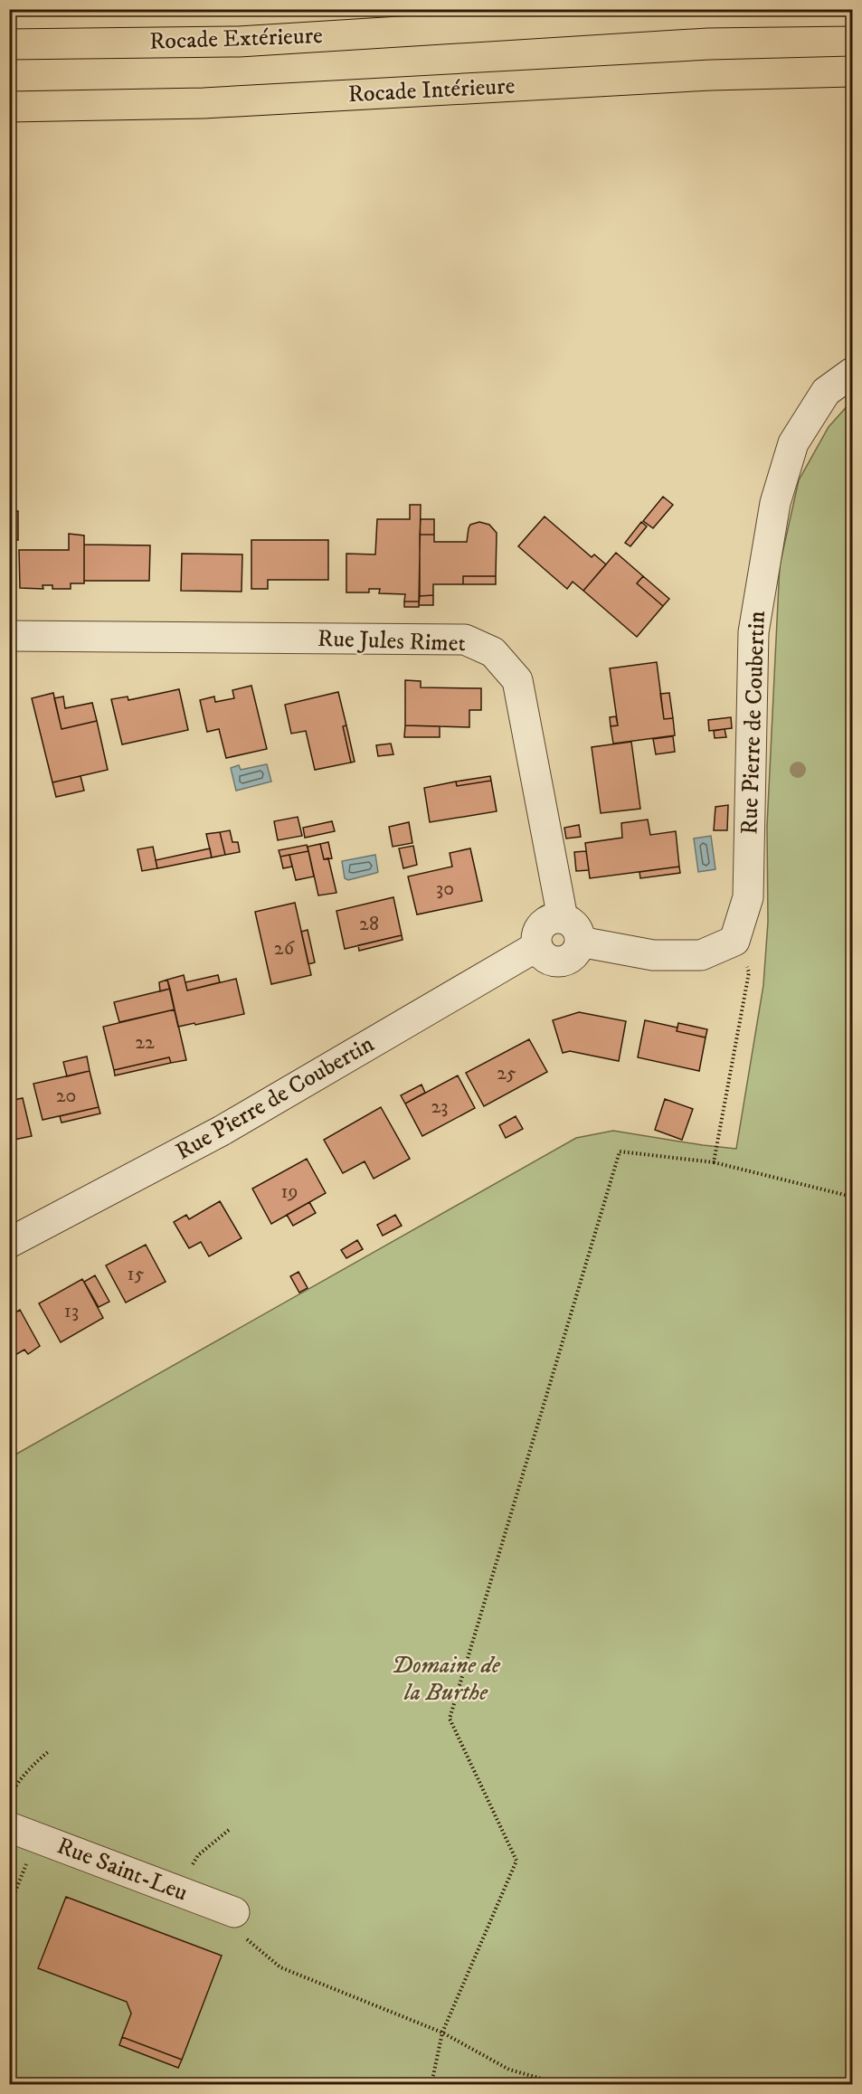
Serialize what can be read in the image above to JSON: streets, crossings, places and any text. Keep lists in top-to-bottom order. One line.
{"streets":{"highway":["Rocade Extérieure","Rocade Intérieure"],"street":["Rue Jules Rimet","Rue Pierre de Coubertin","Rue Saint-Leu"]},"crossings":[["Rue Jules Rimet","Rue Pierre de Coubertin"]],"parks":["Domaine de la Burthe"],"house_numbers":["30","28","26","22","25","20","23","19","15","13"]}
